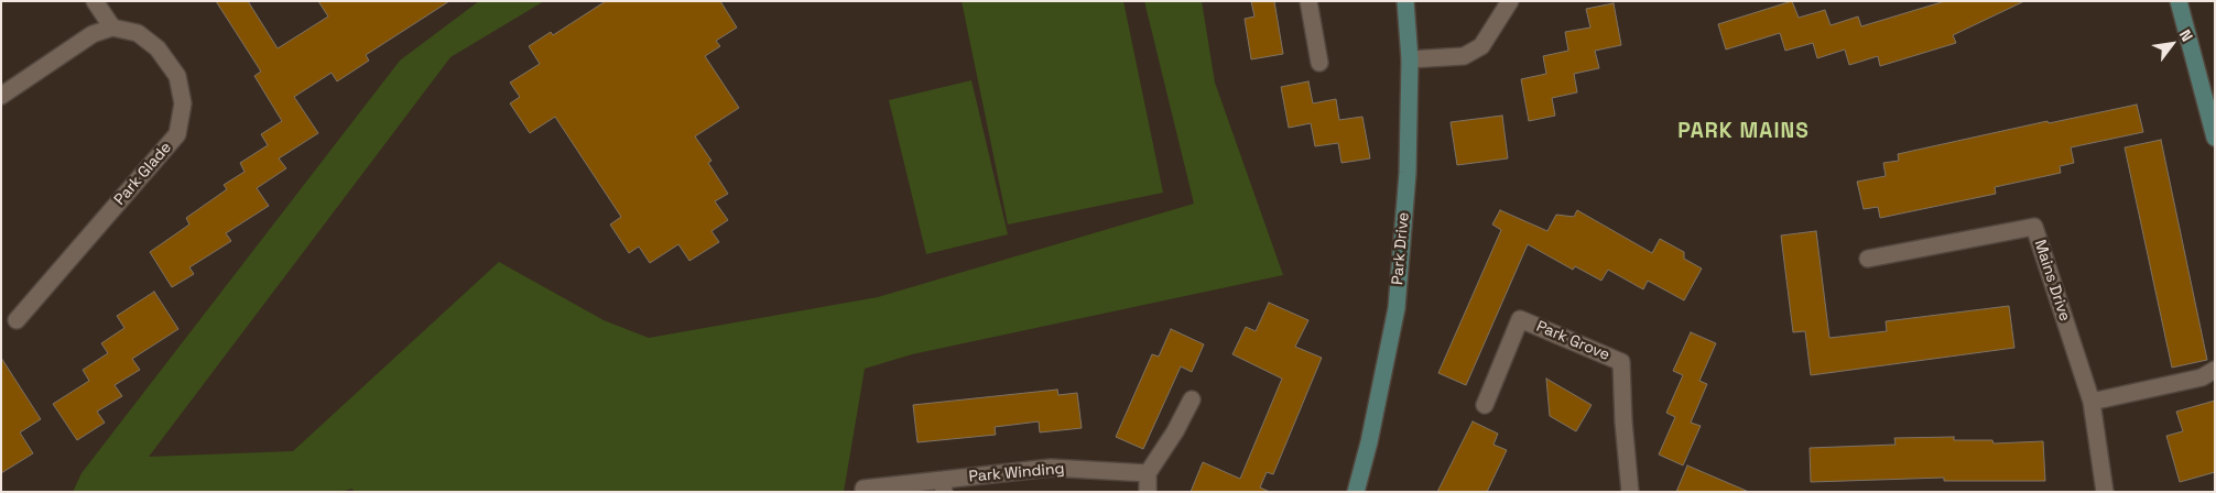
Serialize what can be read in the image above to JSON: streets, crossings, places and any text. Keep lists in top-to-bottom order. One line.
{"streets":{"street":["Park Glade","Park Drive","Mains Drive","Park Grove","Park Winding"]},"districts":["PARK MAINS"],"north":"top right"}
